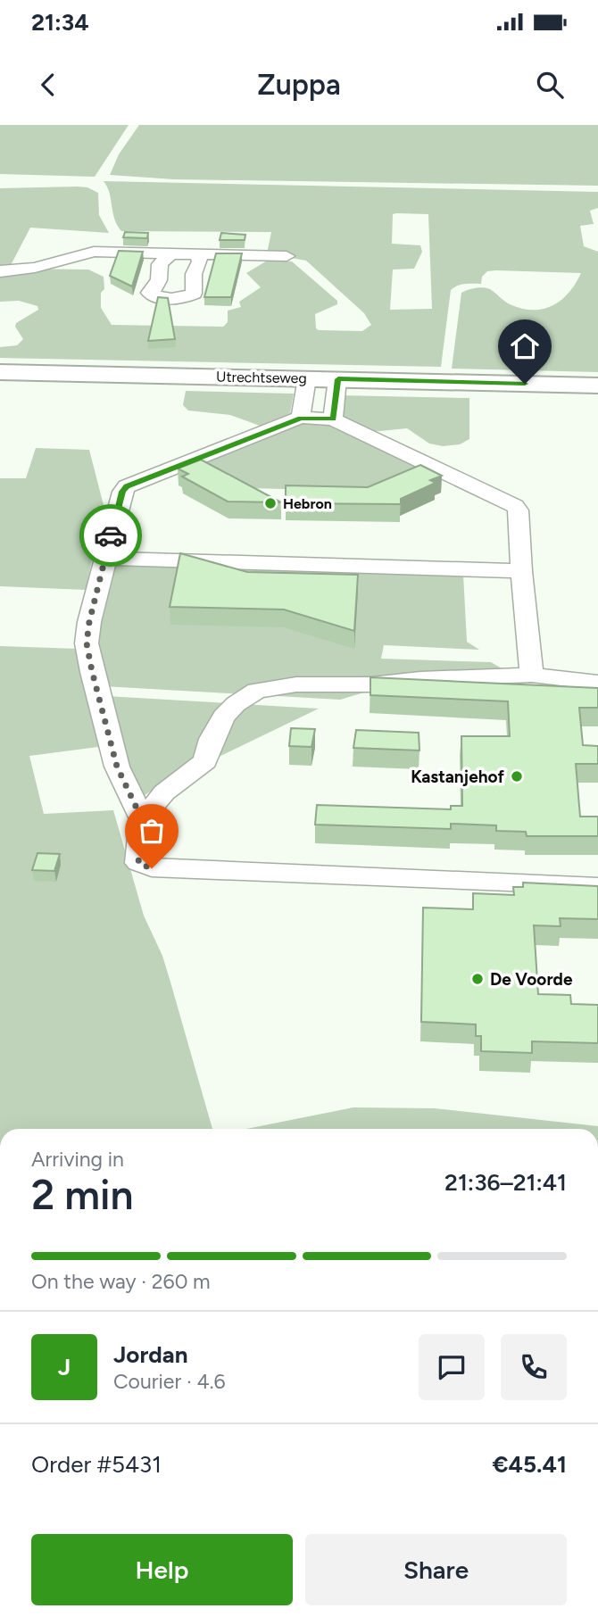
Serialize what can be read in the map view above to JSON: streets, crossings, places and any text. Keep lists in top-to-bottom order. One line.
{"streets":{"main road":["Utrechtseweg"]},"places":["Hebron","Kastanjehof","De Voorde"],"page":{"status":"21:34","header":"Zuppa","heading":["2 min","Arriving in","21:36–21:41"],"panel":["Jordan","Courier · 4.6","Order #5431","€45.41"],"bar":"On the way · 260 m","round":"J","buttons":["Help","Share"]}}
